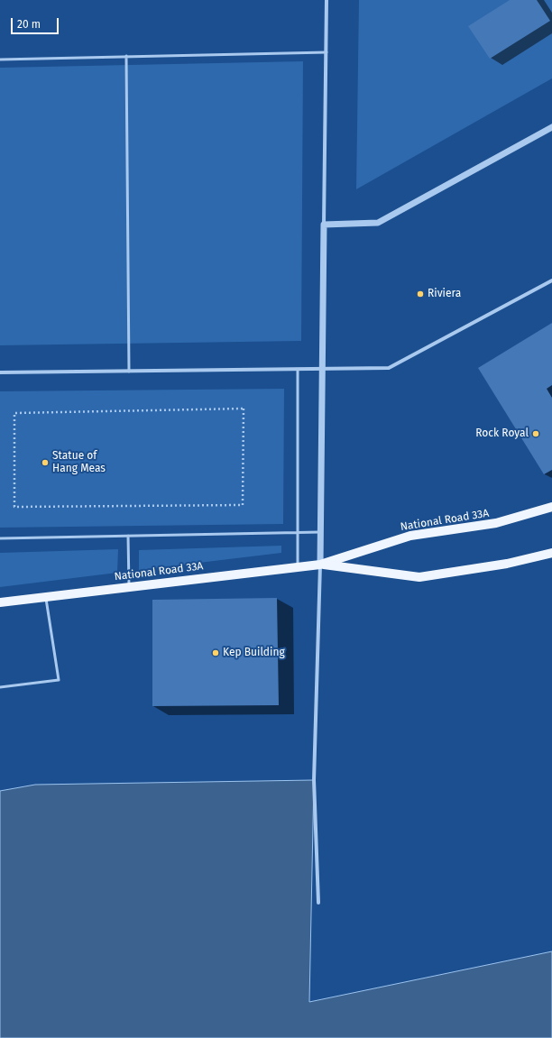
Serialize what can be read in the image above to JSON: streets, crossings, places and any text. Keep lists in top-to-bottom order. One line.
{"streets":{"main road":["National Road 33A"]},"places":["Riviera","Rock Royal","Statue of Hang Meas","Kep Building"],"scale_bar":"20 m"}
